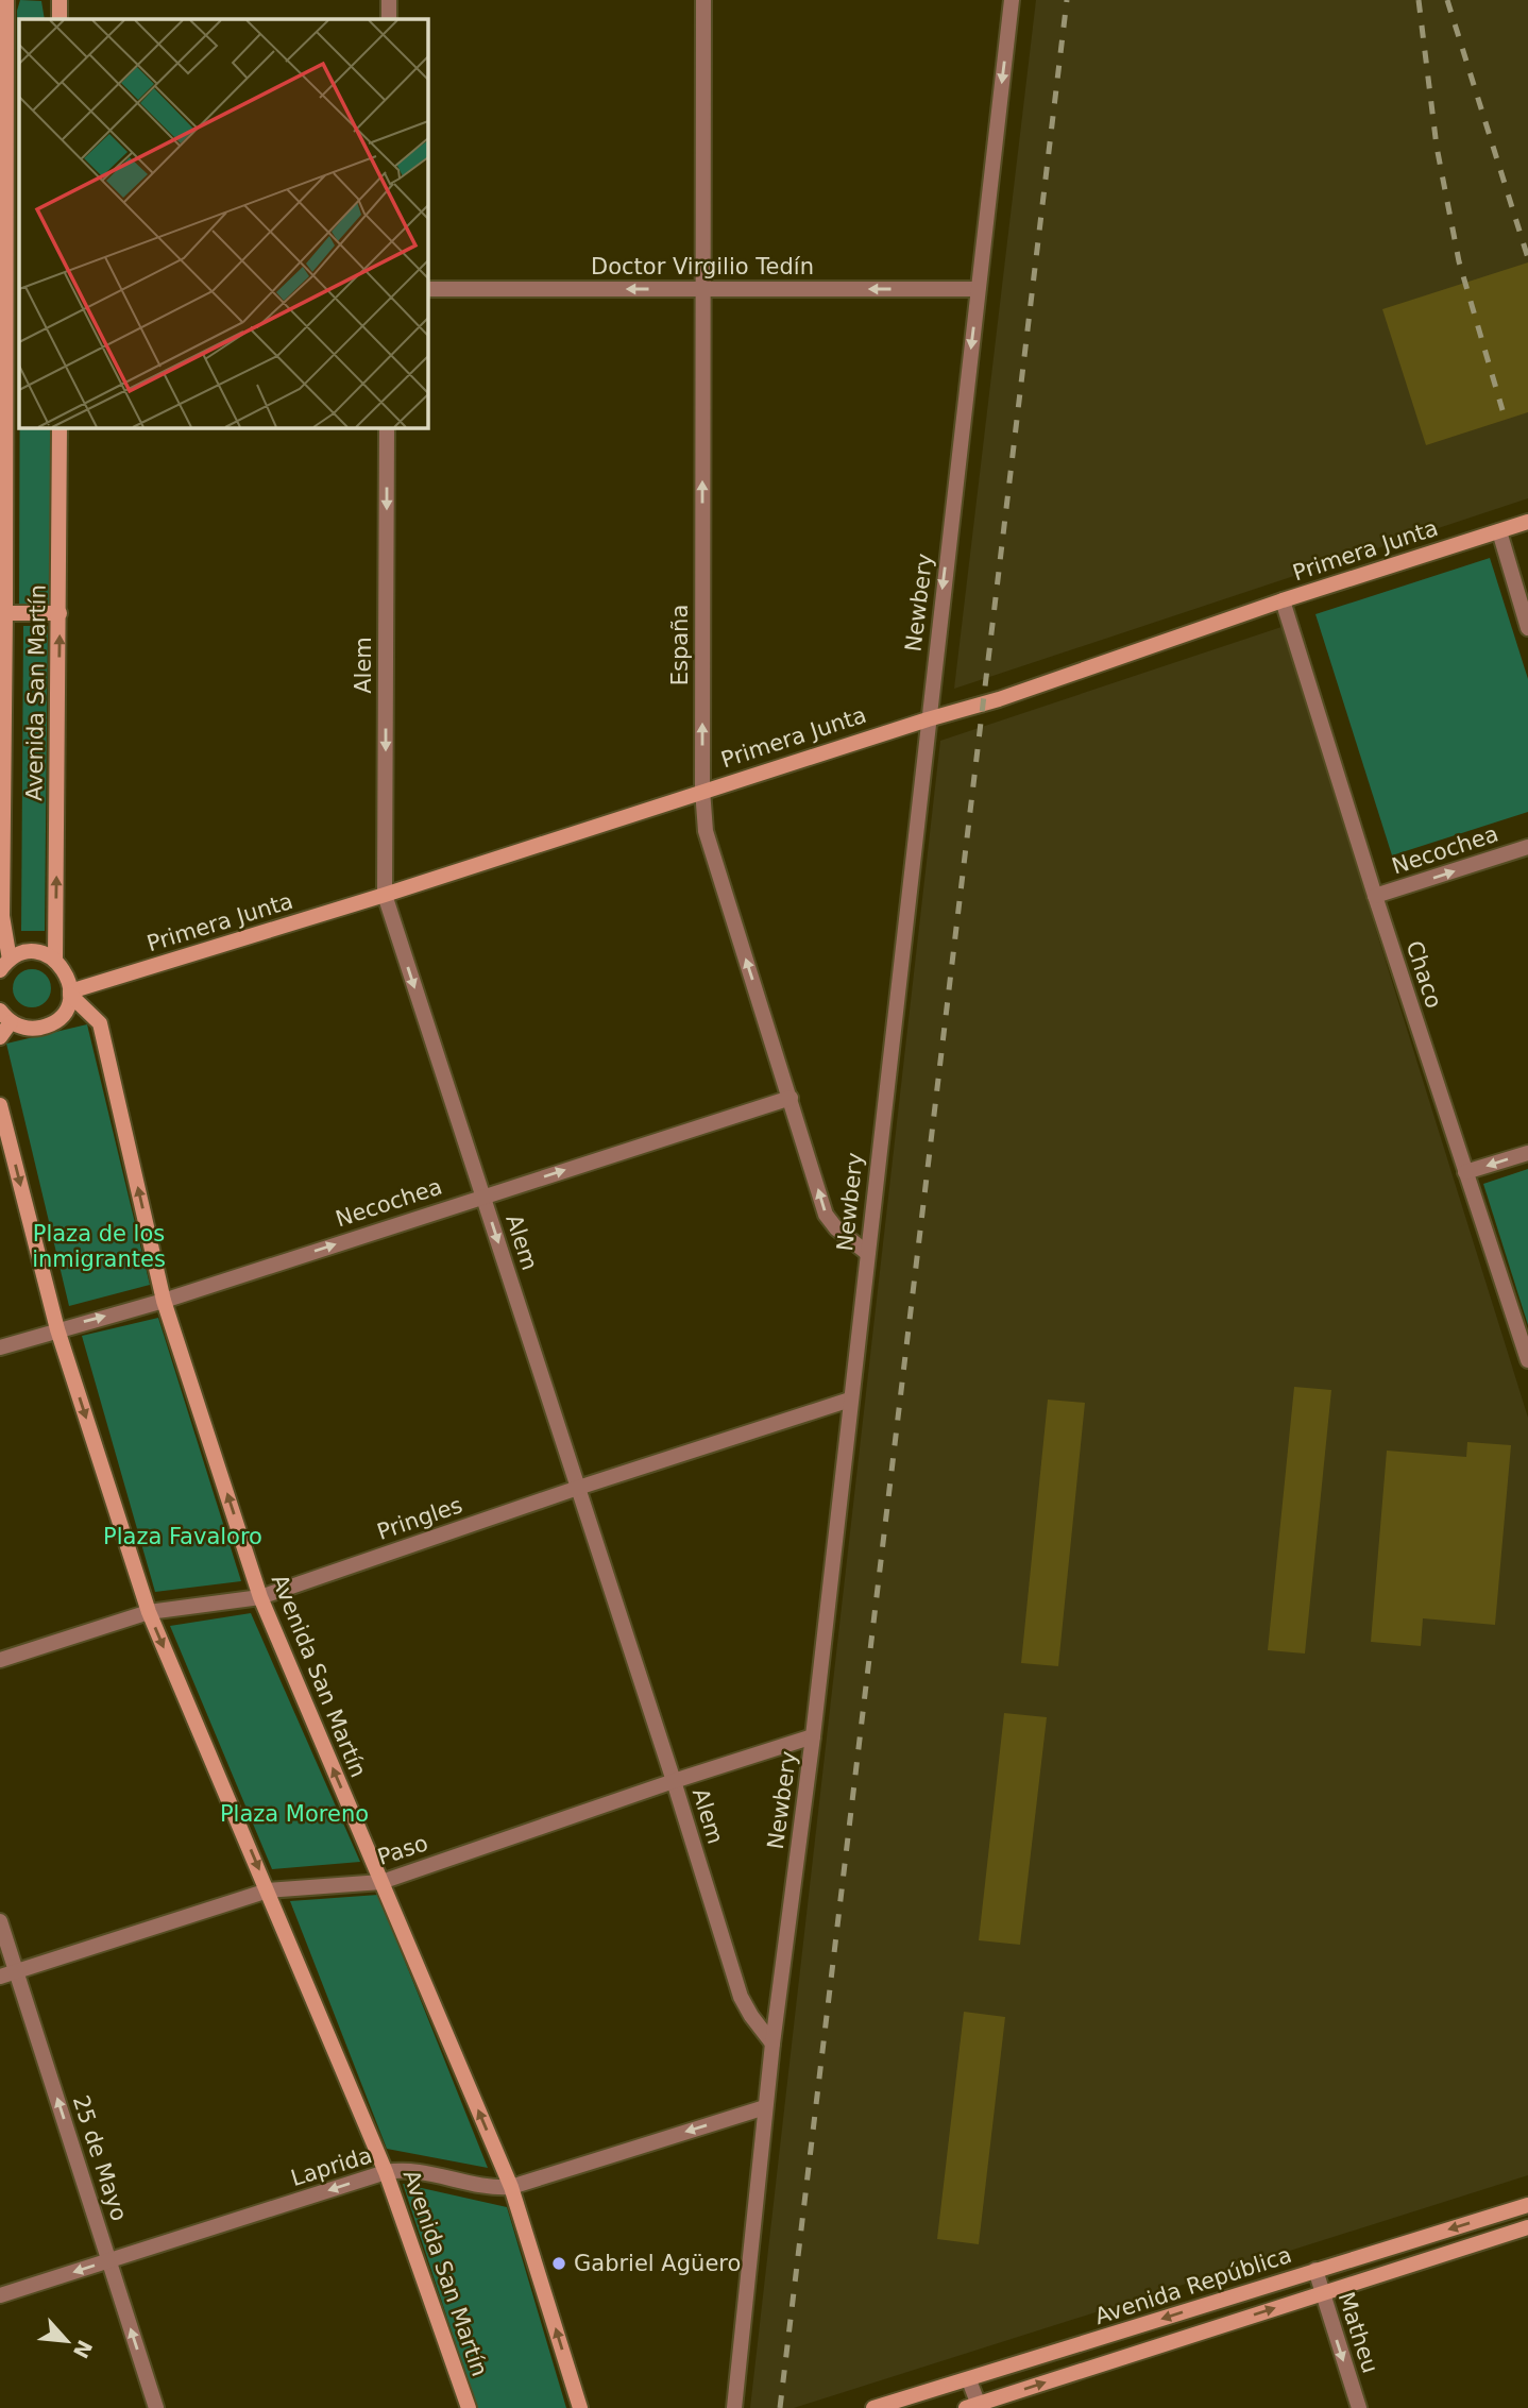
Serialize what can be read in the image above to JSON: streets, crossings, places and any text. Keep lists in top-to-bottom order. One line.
{"streets":{"main road":["Primera Junta","Avenida San Martín","Avenida República"],"street":["Doctor Virgilio Tedín","Newbery","España","Alem","Necochea","Chaco","Pringles","Paso","25 de Mayo","Laprida","Matheu"]},"crossings":[["Doctor Virgilio Tedín","Newbery"],["Doctor Virgilio Tedín","España"],["Primera Junta","Newbery"],["Primera Junta","España"],["Primera Junta","Alem"],["Primera Junta","Avenida San Martín"],["Primera Junta","Chaco"],["Newbery","España"],["Newbery","Alem"],["Newbery","Pringles"],["Newbery","Paso"],["Newbery","Laprida"],["España","Necochea"],["Alem","Necochea"],["Alem","Pringles"],["Alem","Paso"],["Avenida San Martín","Necochea"],["Avenida San Martín","Pringles"],["Avenida San Martín","Paso"],["Avenida San Martín","Laprida"],["Necochea","Chaco"],["Paso","25 de Mayo"],["25 de Mayo","Laprida"],["Avenida República","Matheu"]],"one_way":["Doctor Virgilio Tedín","España","Alem","Necochea","25 de Mayo","Laprida","Matheu"],"parks":["Plaza de los inmigrantes","Plaza Favaloro","Plaza Moreno"],"places":["Gabriel Agüero"],"north":"bottom right"}
